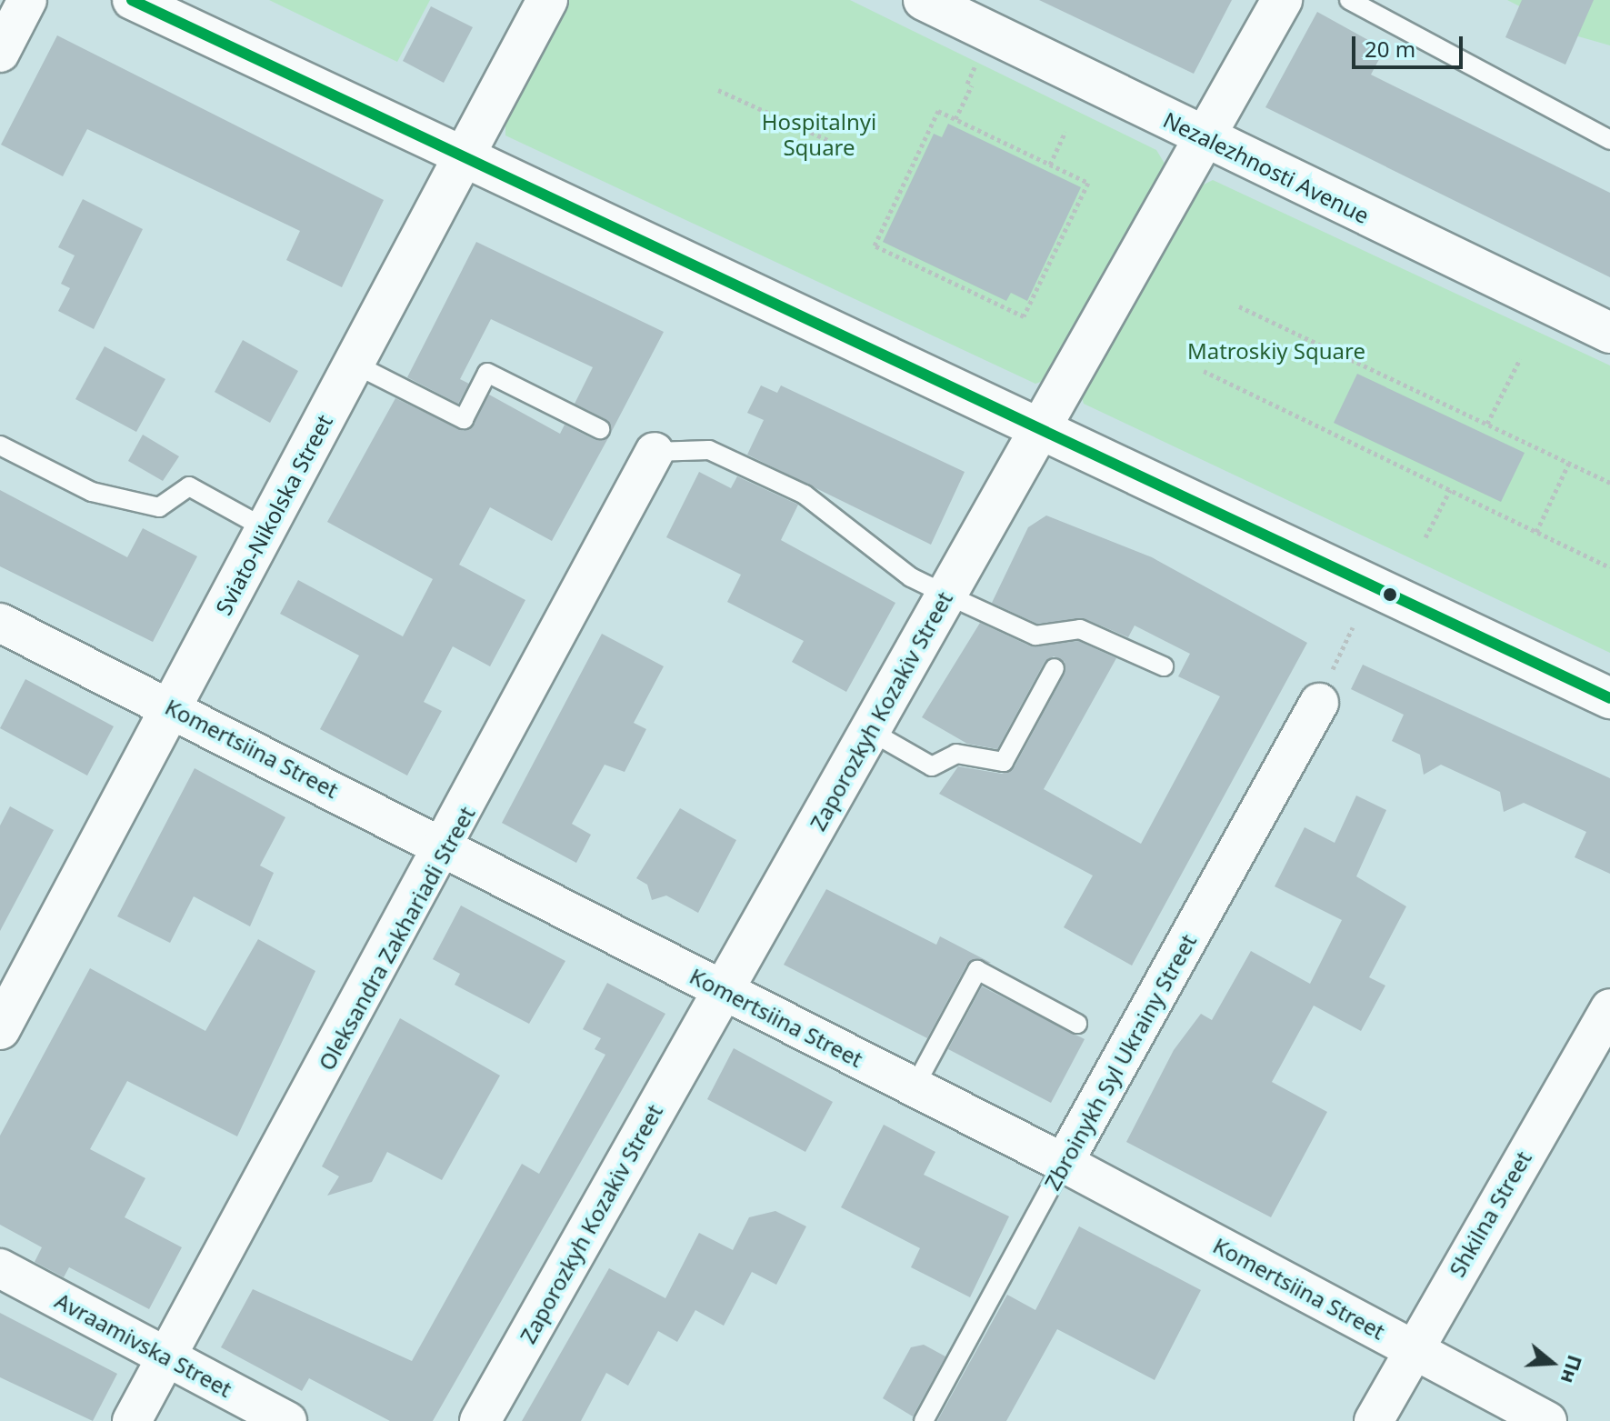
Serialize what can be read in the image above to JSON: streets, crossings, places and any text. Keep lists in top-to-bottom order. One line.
{"streets":{"main road":["Nezalezhnosti Avenue","Sviato-Nikolska Street","Zaporozkyh Kozakiv Street"],"street":["Komertsiina Street","Oleksandra Zakhariadi Street","Zbroinykh Syl Ukrainy Street","Shkilna Street","Avraamivska Street"]},"crossings":[["Nezalezhnosti Avenue","Zaporozkyh Kozakiv Street"],["Sviato-Nikolska Street","Komertsiina Street"],["Zaporozkyh Kozakiv Street","Komertsiina Street"],["Komertsiina Street","Oleksandra Zakhariadi Street"],["Komertsiina Street","Zbroinykh Syl Ukrainy Street"],["Komertsiina Street","Shkilna Street"],["Oleksandra Zakhariadi Street","Avraamivska Street"]],"parks":["Hospitalnyi Square","Matroskiy Square"],"scale_bar":"20 m","north":"right"}
